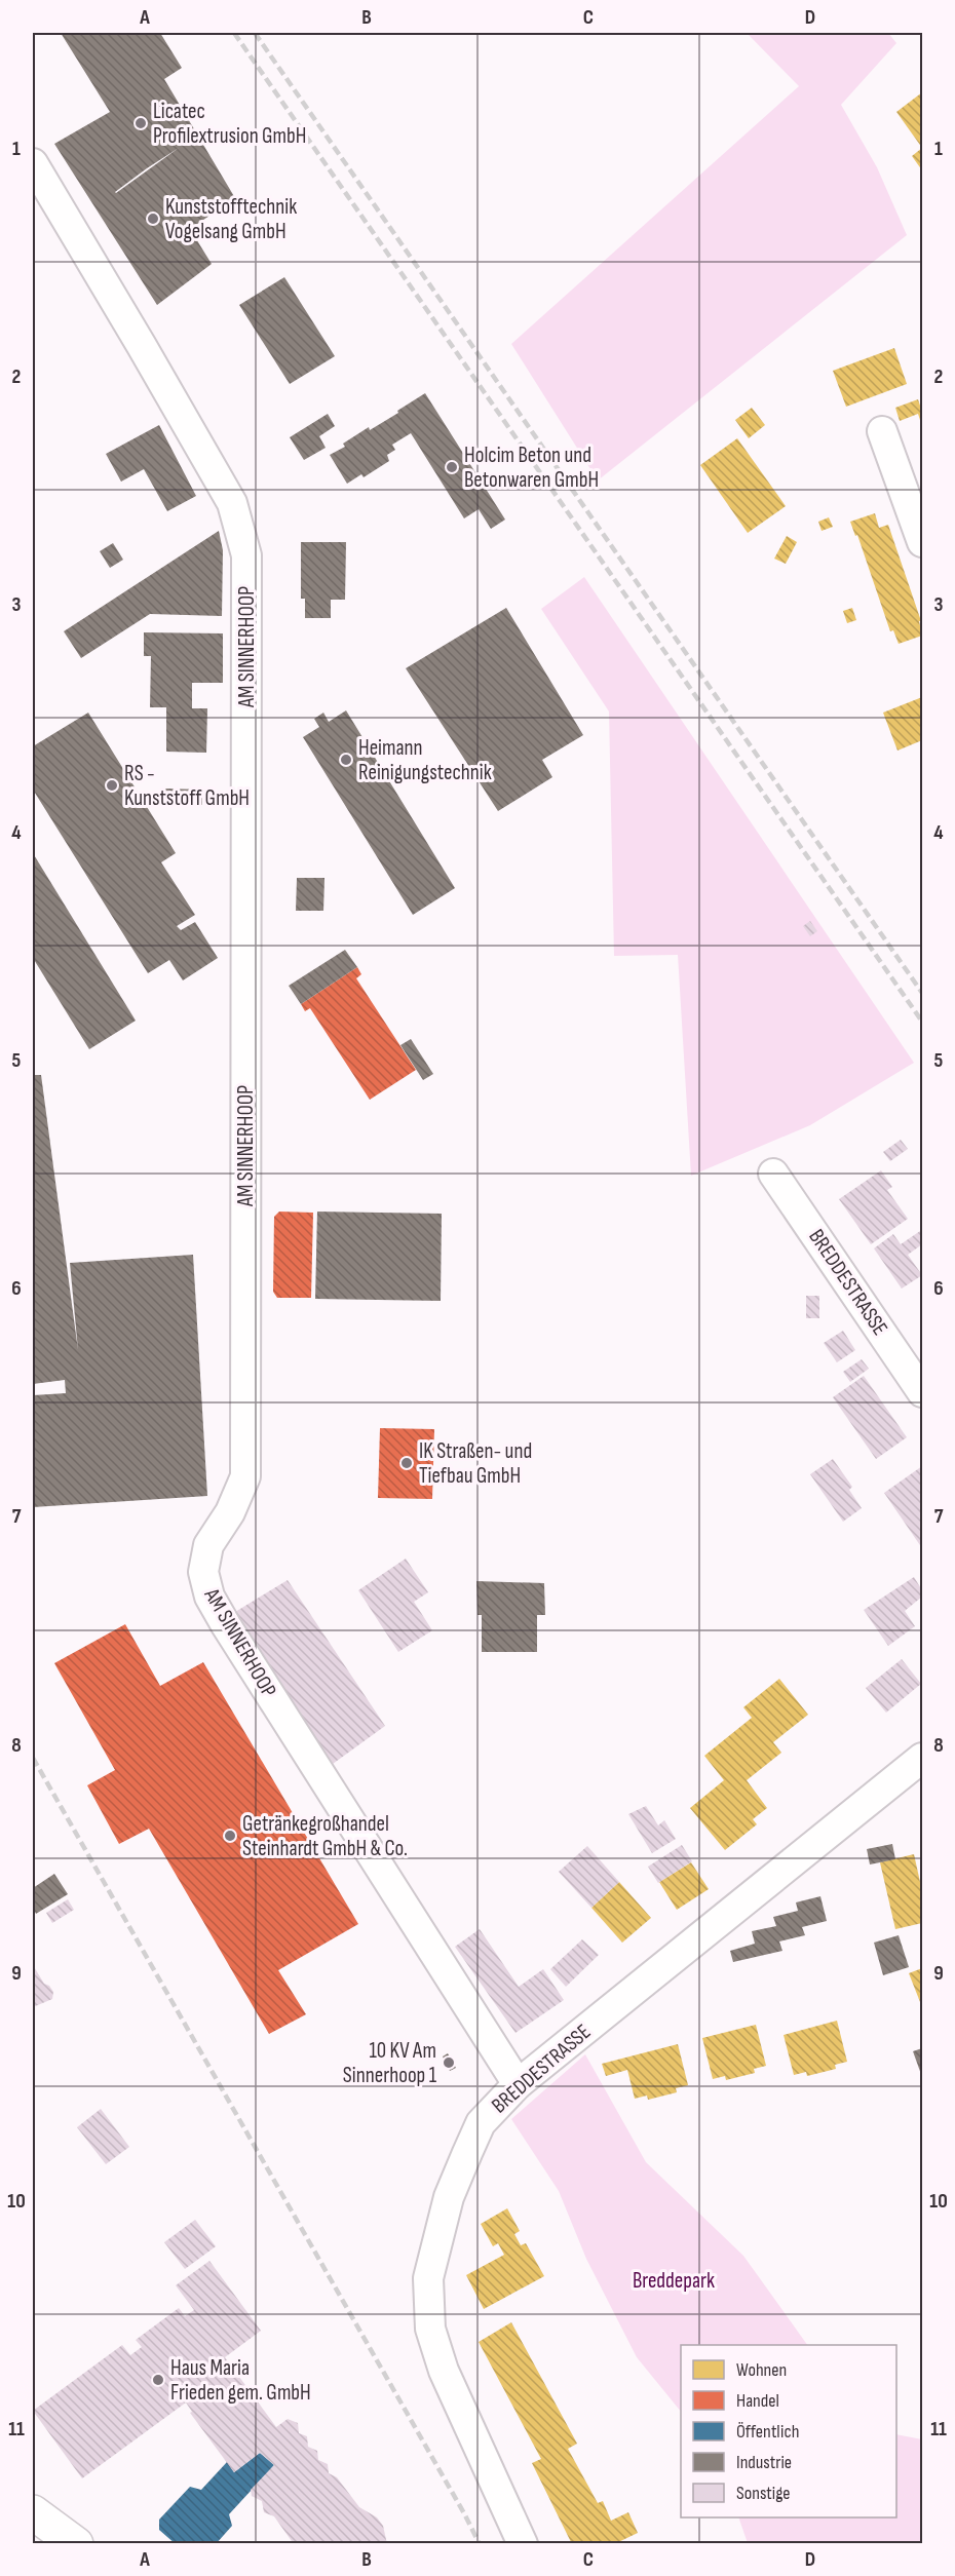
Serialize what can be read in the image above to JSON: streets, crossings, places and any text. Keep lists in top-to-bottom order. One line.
{"streets":{"street":["AM SINNERHOOP","BREDDESTRASSE"]},"crossings":[["AM SINNERHOOP","BREDDESTRASSE"]],"parks":["Breddepark"],"places":["Licatec Profilextrusion GmbH","Kunststofftechnik Vogelsang GmbH","Holcim Beton und Betonwaren GmbH","Heimann Reinigungstechnik","RS - Kunststoff GmbH","IK Straßen- und Tiefbau GmbH","Getränkegroßhandel Steinhardt GmbH & Co.","10 KV Am Sinnerhoop 1","Haus Maria Frieden gem. GmbH"],"legend":["Wohnen","Handel","Öffentlich","Industrie","Sonstige"],"grid":{"columns":["A","B","C","D"],"rows":["1","2","3","4","5","6","7","8","9","10","11"]}}
